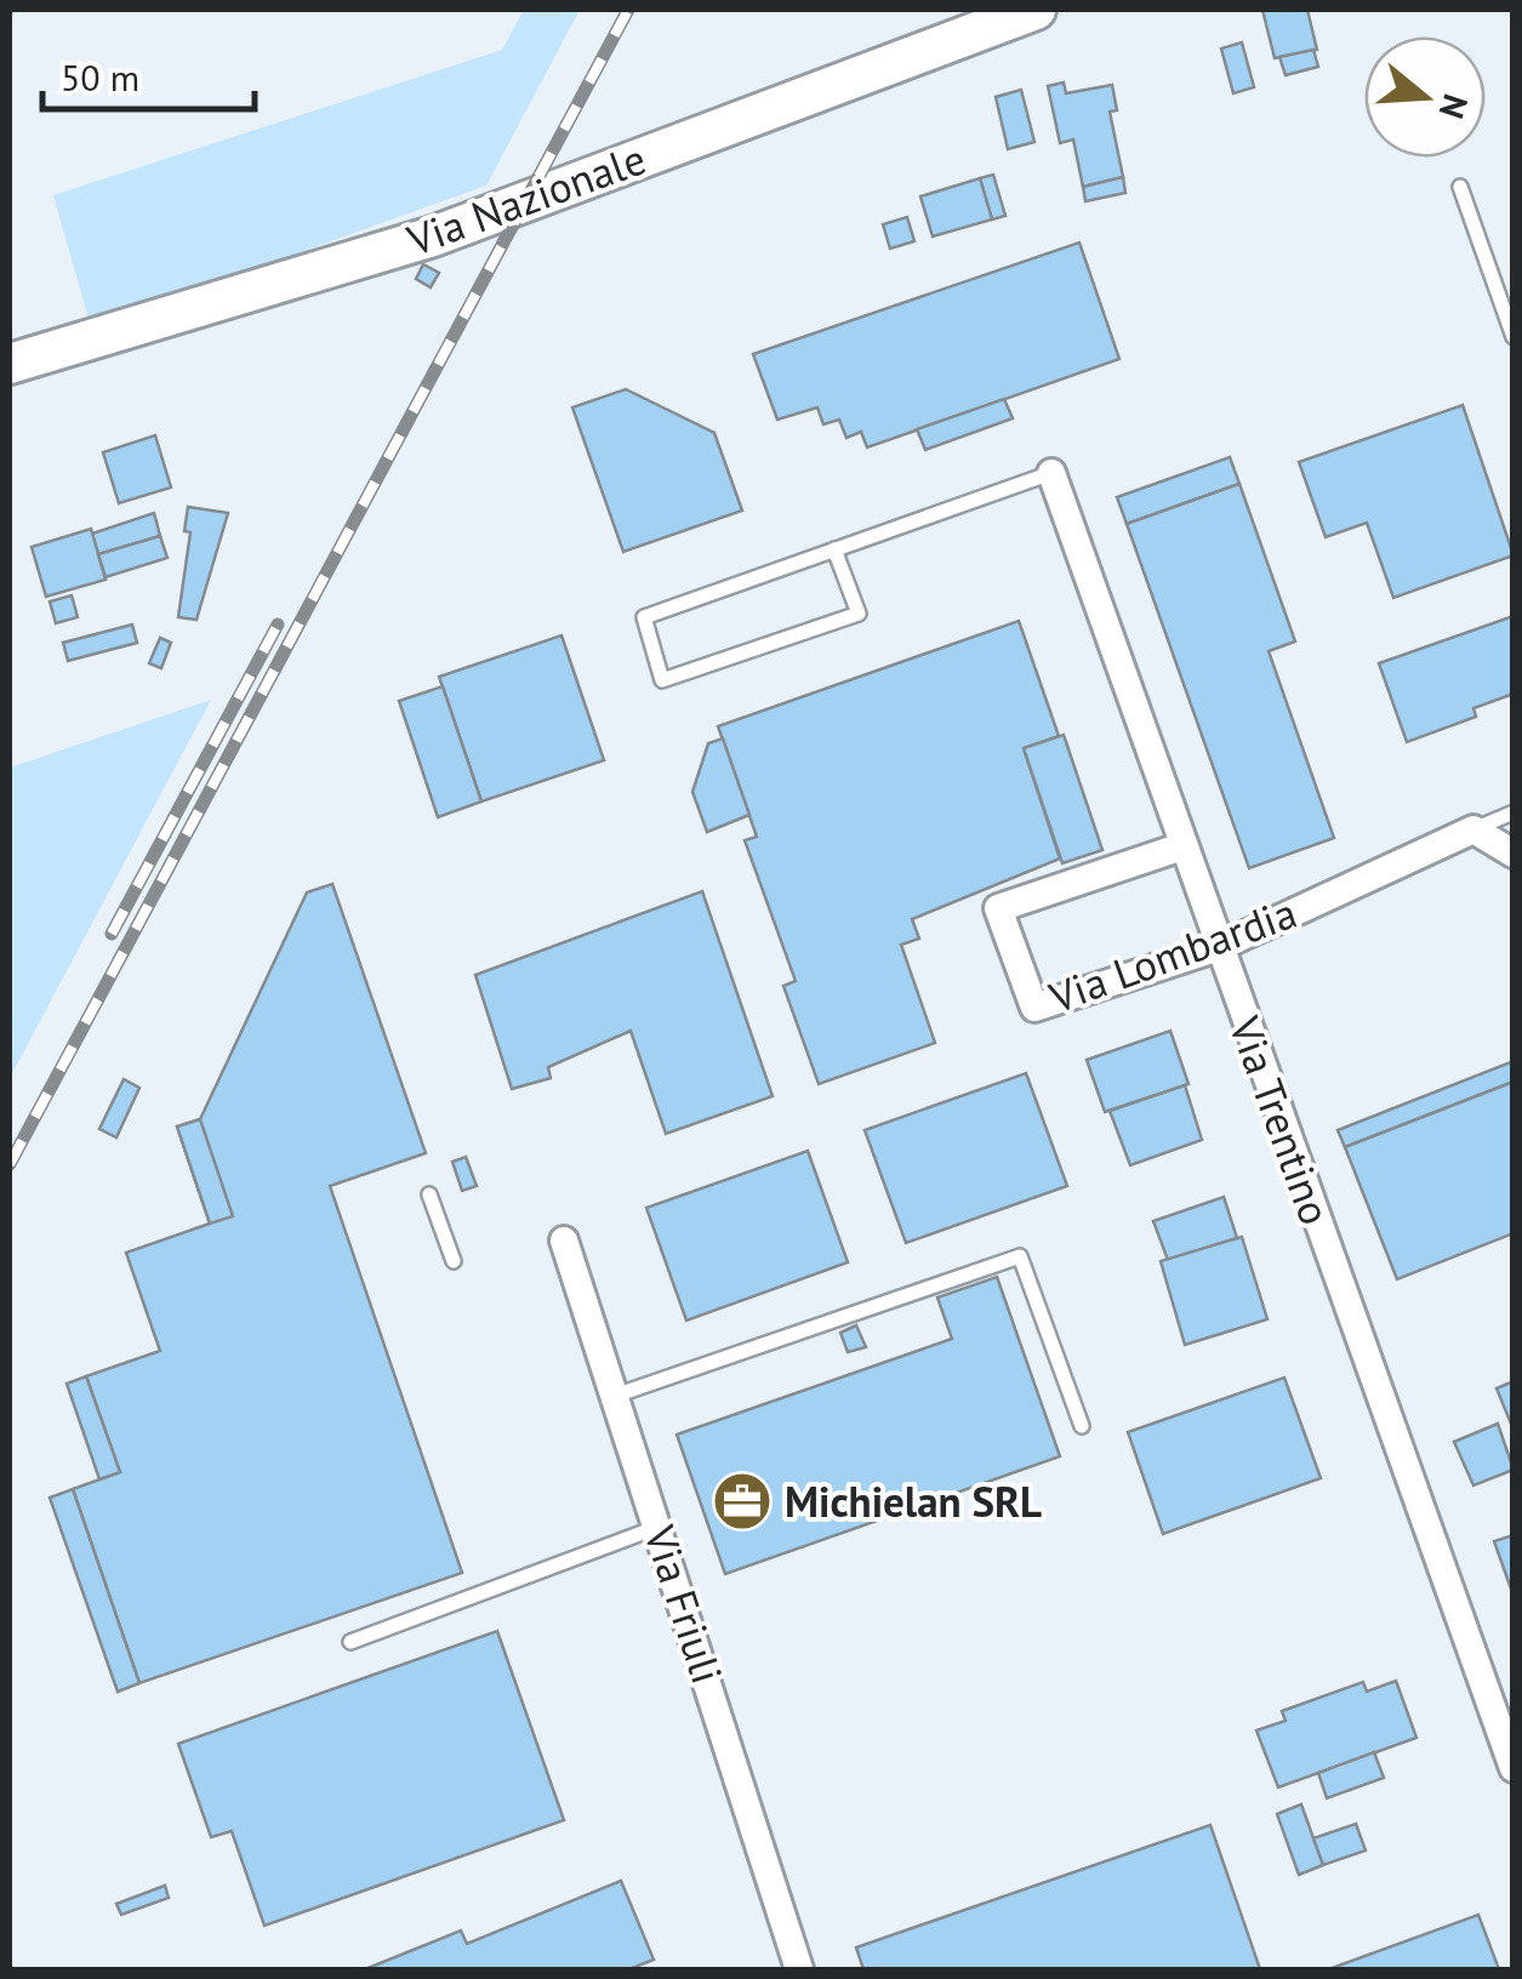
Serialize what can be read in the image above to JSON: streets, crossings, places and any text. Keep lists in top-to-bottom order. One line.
{"streets":{"street":["Via Nazionale","Via Lombardia","Via Trentino","Via Friuli"]},"crossings":[["Via Lombardia","Via Trentino"]],"places":{"office":["Michielan SRL"]},"scale_bar":"50 m","north":"right"}
